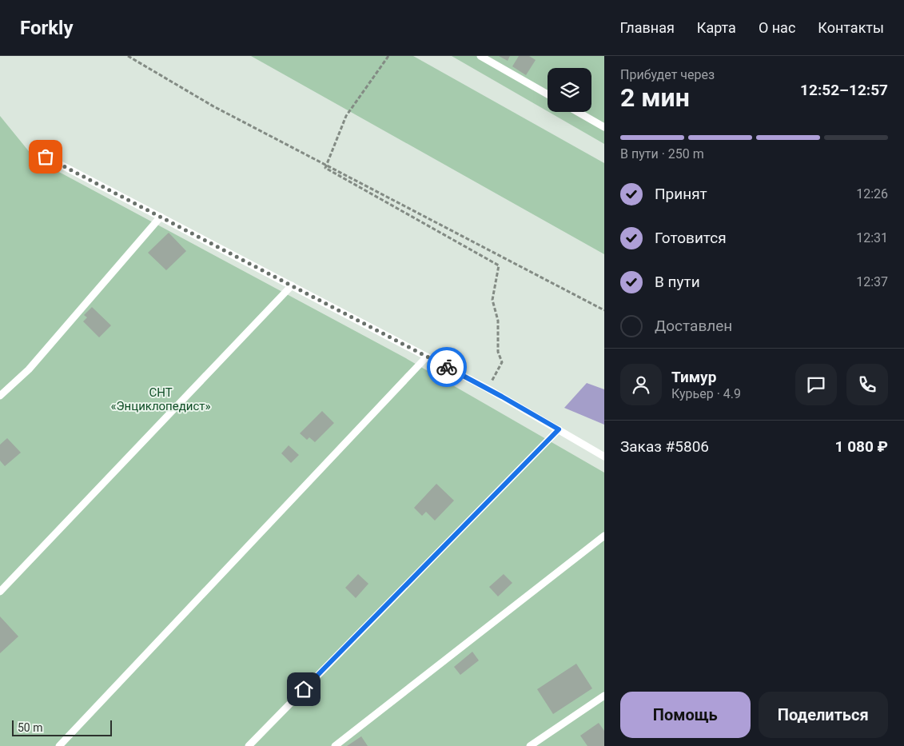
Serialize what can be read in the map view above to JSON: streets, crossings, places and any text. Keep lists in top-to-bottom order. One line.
{"parks":["СНТ «Энциклопедист»"],"scale_bar":"50 m","page":{"header":"Forkly","nav":["Главная","Карта","О нас","Контакты"],"heading":["2 мин","Прибудет через","12:52–12:57"],"panel":["Тимур","Курьер · 4.9","Заказ #5806","1 080 ₽"],"bar":"В пути · 250 m","list":[["Принят","12:26"],["Готовится","12:31"],["В пути","12:37"],"Доставлен"],"buttons":["Помощь","Поделиться"],"scale":"50 m"}}
